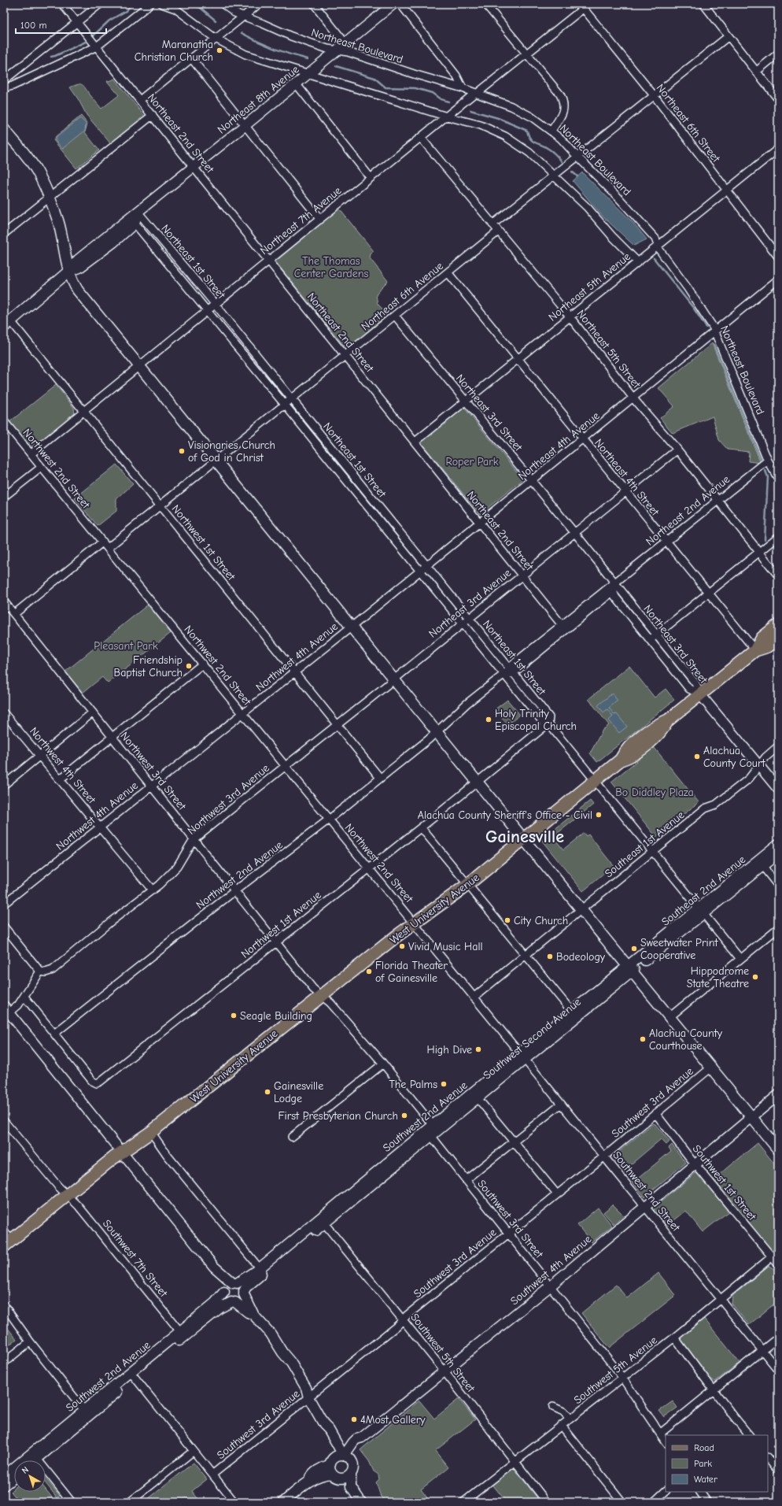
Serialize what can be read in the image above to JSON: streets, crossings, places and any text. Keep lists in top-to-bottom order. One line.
{"streets":{"main road":["West University Avenue"],"street":["Northeast Boulevard","Northeast 8th Avenue","Northeast 6th Street","Northeast 2nd Street","Northeast 7th Avenue","Northeast 1st Street","Northeast 5th Avenue","Northeast 6th Avenue","Northeast 5th Street","Northeast 3rd Street","Northeast 4th Avenue","Northwest 2nd Street","Northeast 4th Street","Northeast 2nd Avenue","Northwest 1st Street","Northeast 3rd Avenue","Northwest 4th Avenue","Northwest 4th Street","Northwest 3rd Street","Northwest 3rd Avenue","Southeast 1st Avenue","Northwest 2nd Avenue","Southeast 2nd Avenue","Northwest 1st Avenue","Southwest Second Avenue","Southwest 3rd Avenue","Southwest 2nd Avenue","Southwest 1st Street","Southwest 2nd Street","Southwest 3rd Street","Southwest 7th Street","Southwest 4th Avenue","Southwest 5th Street","Southwest 5th Avenue"]},"crossings":[["Northeast Boulevard","Northeast 8th Avenue"],["Northeast Boulevard","Northeast 7th Avenue"],["Northeast Boulevard","Northeast 5th Avenue"],["Northeast Boulevard","Northeast 4th Avenue"],["Northeast Boulevard","Northeast 2nd Avenue"],["Northeast 8th Avenue","Northeast 2nd Street"],["Northeast 8th Avenue","Northeast 1st Street"],["Northeast 6th Street","Northeast 7th Avenue"],["Northeast 6th Street","Northeast 5th Avenue"],["Northeast 2nd Street","Northeast 7th Avenue"],["Northeast 2nd Street","Northeast 5th Avenue"],["Northeast 2nd Street","Northeast 6th Avenue"],["Northeast 2nd Street","Northeast 4th Avenue"],["Northeast 2nd Street","Northeast 2nd Avenue"],["Northeast 2nd Street","Northeast 3rd Avenue"],["Northeast 7th Avenue","Northeast 1st Street"],["Northeast 7th Avenue","Northeast 5th Street"],["Northeast 7th Avenue","Northwest 2nd Street"],["Northeast 7th Avenue","Northwest 1st Street"],["Northeast 1st Street","Northeast 6th Avenue"],["Northeast 1st Street","Northeast 4th Avenue"],["Northeast 1st Street","Northeast 2nd Avenue"],["Northeast 1st Street","Northeast 3rd Avenue"],["Northeast 1st Street","Southeast 1st Avenue"],["Northeast 1st Street","Southeast 2nd Avenue"],["Northeast 1st Street","West University Avenue"],["Northeast 1st Street","Northwest 1st Avenue"],["Northeast 5th Avenue","Northeast 5th Street"],["Northeast 5th Avenue","Northeast 3rd Street"],["Northeast 5th Avenue","Northeast 4th Street"],["Northeast 6th Avenue","Northeast 5th Street"],["Northeast 6th Avenue","Northeast 3rd Street"],["Northeast 6th Avenue","Northwest 2nd Street"],["Northeast 6th Avenue","Northeast 4th Street"],["Northeast 6th Avenue","Northwest 1st Street"],["Northeast 5th Street","Northeast 4th Avenue"],["Northeast 5th Street","Northeast 2nd Avenue"],["Northeast 5th Street","Northeast 3rd Avenue"],["Northeast 3rd Street","Northeast 4th Avenue"],["Northeast 3rd Street","Northeast 2nd Avenue"],["Northeast 3rd Street","Northeast 3rd Avenue"],["Northeast 3rd Street","West University Avenue"],["Northeast 4th Avenue","Northeast 4th Street"],["Northeast 4th Avenue","Northwest 4th Avenue"],["Northwest 2nd Street","Northwest 4th Avenue"],["Northwest 2nd Street","Northwest 3rd Avenue"],["Northwest 2nd Street","Northwest 2nd Avenue"],["Northwest 2nd Street","West University Avenue"],["Northwest 2nd Street","Northwest 1st Avenue"],["Northwest 2nd Street","Southwest 2nd Street"],["Northeast 4th Street","Northeast 2nd Avenue"],["Northeast 4th Street","Northeast 3rd Avenue"],["Northwest 1st Street","Northwest 4th Avenue"],["Northwest 1st Street","Northwest 3rd Avenue"],["Northwest 1st Street","Northwest 2nd Avenue"],["Northeast 3rd Avenue","Northwest 3rd Avenue"],["Northwest 4th Avenue","Northwest 4th Street"],["Northwest 4th Avenue","Northwest 3rd Street"],["Northwest 4th Street","Northwest 3rd Avenue"],["Northwest 3rd Street","Northwest 3rd Avenue"],["Northwest 3rd Street","Northwest 2nd Avenue"],["Northwest 3rd Street","West University Avenue"],["Northwest 3rd Street","Northwest 1st Avenue"],["Northwest 3rd Street","Southwest 3rd Street"],["Southeast 1st Avenue","Southwest 2nd Street"],["Northwest 2nd Avenue","Northwest 1st Avenue"],["Southeast 2nd Avenue","Southwest Second Avenue"],["West University Avenue","Southwest 2nd Street"],["West University Avenue","Southwest 3rd Street"],["West University Avenue","Southwest 7th Street"],["Southwest Second Avenue","Southwest 2nd Avenue"],["Southwest Second Avenue","Southwest 2nd Street"],["Southwest Second Avenue","Southwest 3rd Street"],["Southwest 3rd Avenue","Southwest 1st Street"],["Southwest 3rd Avenue","Southwest 2nd Street"],["Southwest 3rd Avenue","Southwest 3rd Street"],["Southwest 3rd Avenue","Southwest 5th Street"],["Southwest 2nd Avenue","Southwest 3rd Street"],["Southwest 2nd Avenue","Southwest 7th Street"],["Southwest 2nd Avenue","Southwest 5th Street"],["Southwest 1st Street","Southwest 4th Avenue"],["Southwest 1st Street","Southwest 5th Avenue"],["Southwest 2nd Street","Southwest 4th Avenue"],["Southwest 2nd Street","Southwest 5th Avenue"],["Southwest 3rd Street","Southwest 4th Avenue"],["Southwest 3rd Street","Southwest 5th Avenue"],["Southwest 4th Avenue","Southwest 5th Street"],["Southwest 5th Street","Southwest 5th Avenue"]],"districts":["Gainesville"],"parks":["The Thomas Center Gardens","Roper Park","Pleasant Park","Bo Diddley Plaza"],"places":["Maranatha Christian Church","Visionaries Church of God in Christ","Friendship Baptist Church","Holy Trinity Episcopal Church","Alachua County Court","Alachua County Sheriff's Office - Civil","City Church","Vivid Music Hall","Sweetwater Print Cooperative","Bodeology","Florida Theater of Gainesville","Hippodrome State Theatre","Seagle Building","Alachua County Courthouse","High Dive","The Palms","Gainesville Lodge","First Presbyterian Church","4Most Gallery"],"legend":["Road","Park","Water"],"scale_bar":"100 m","north":"top left"}
